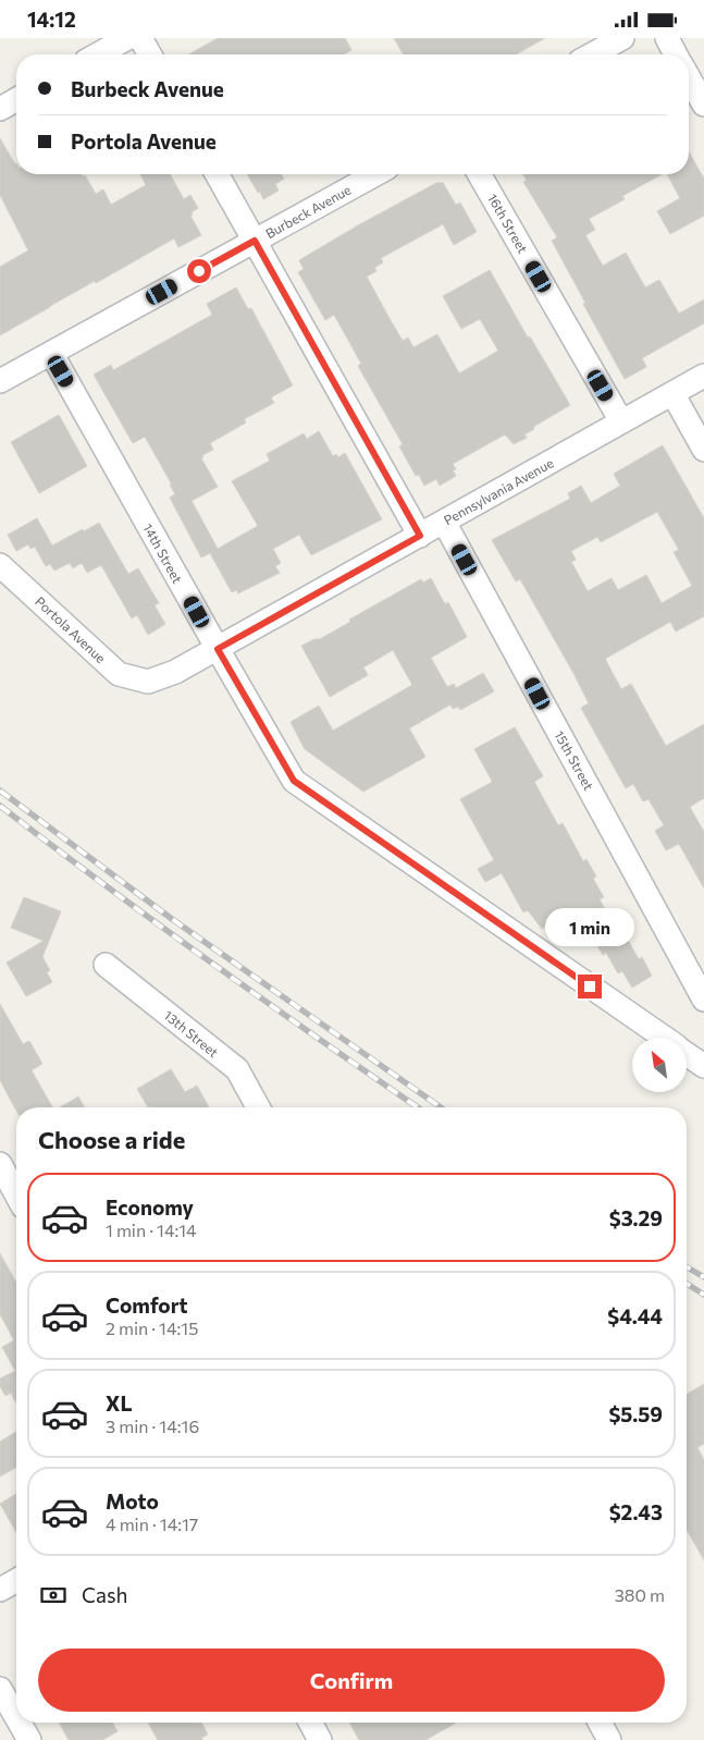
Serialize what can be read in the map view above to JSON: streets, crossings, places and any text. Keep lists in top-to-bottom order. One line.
{"streets":{"street":["Burbeck Avenue","16th Street","Pennsylvania Avenue","14th Street","Portola Avenue","15th Street","13th Street"]},"crossings":[["Burbeck Avenue","14th Street"],["16th Street","Pennsylvania Avenue"],["Pennsylvania Avenue","14th Street"],["Pennsylvania Avenue","Portola Avenue"],["Pennsylvania Avenue","15th Street"]],"north":"top left","page":{"status":"14:12","banner":["Burbeck Avenue","Portola Avenue"],"bubble":"1 min","heading":"Choose a ride","list":[{"name":"Economy","note":"1 min · 14:14","value":"$3.29"},{"name":"Comfort","note":"2 min · 14:15","value":"$4.44"},{"name":"XL","note":"3 min · 14:16","value":"$5.59"},{"name":"Moto","note":"4 min · 14:17","value":"$2.43"}],"pay":["Cash","380 m"],"buttons":"Confirm"}}
